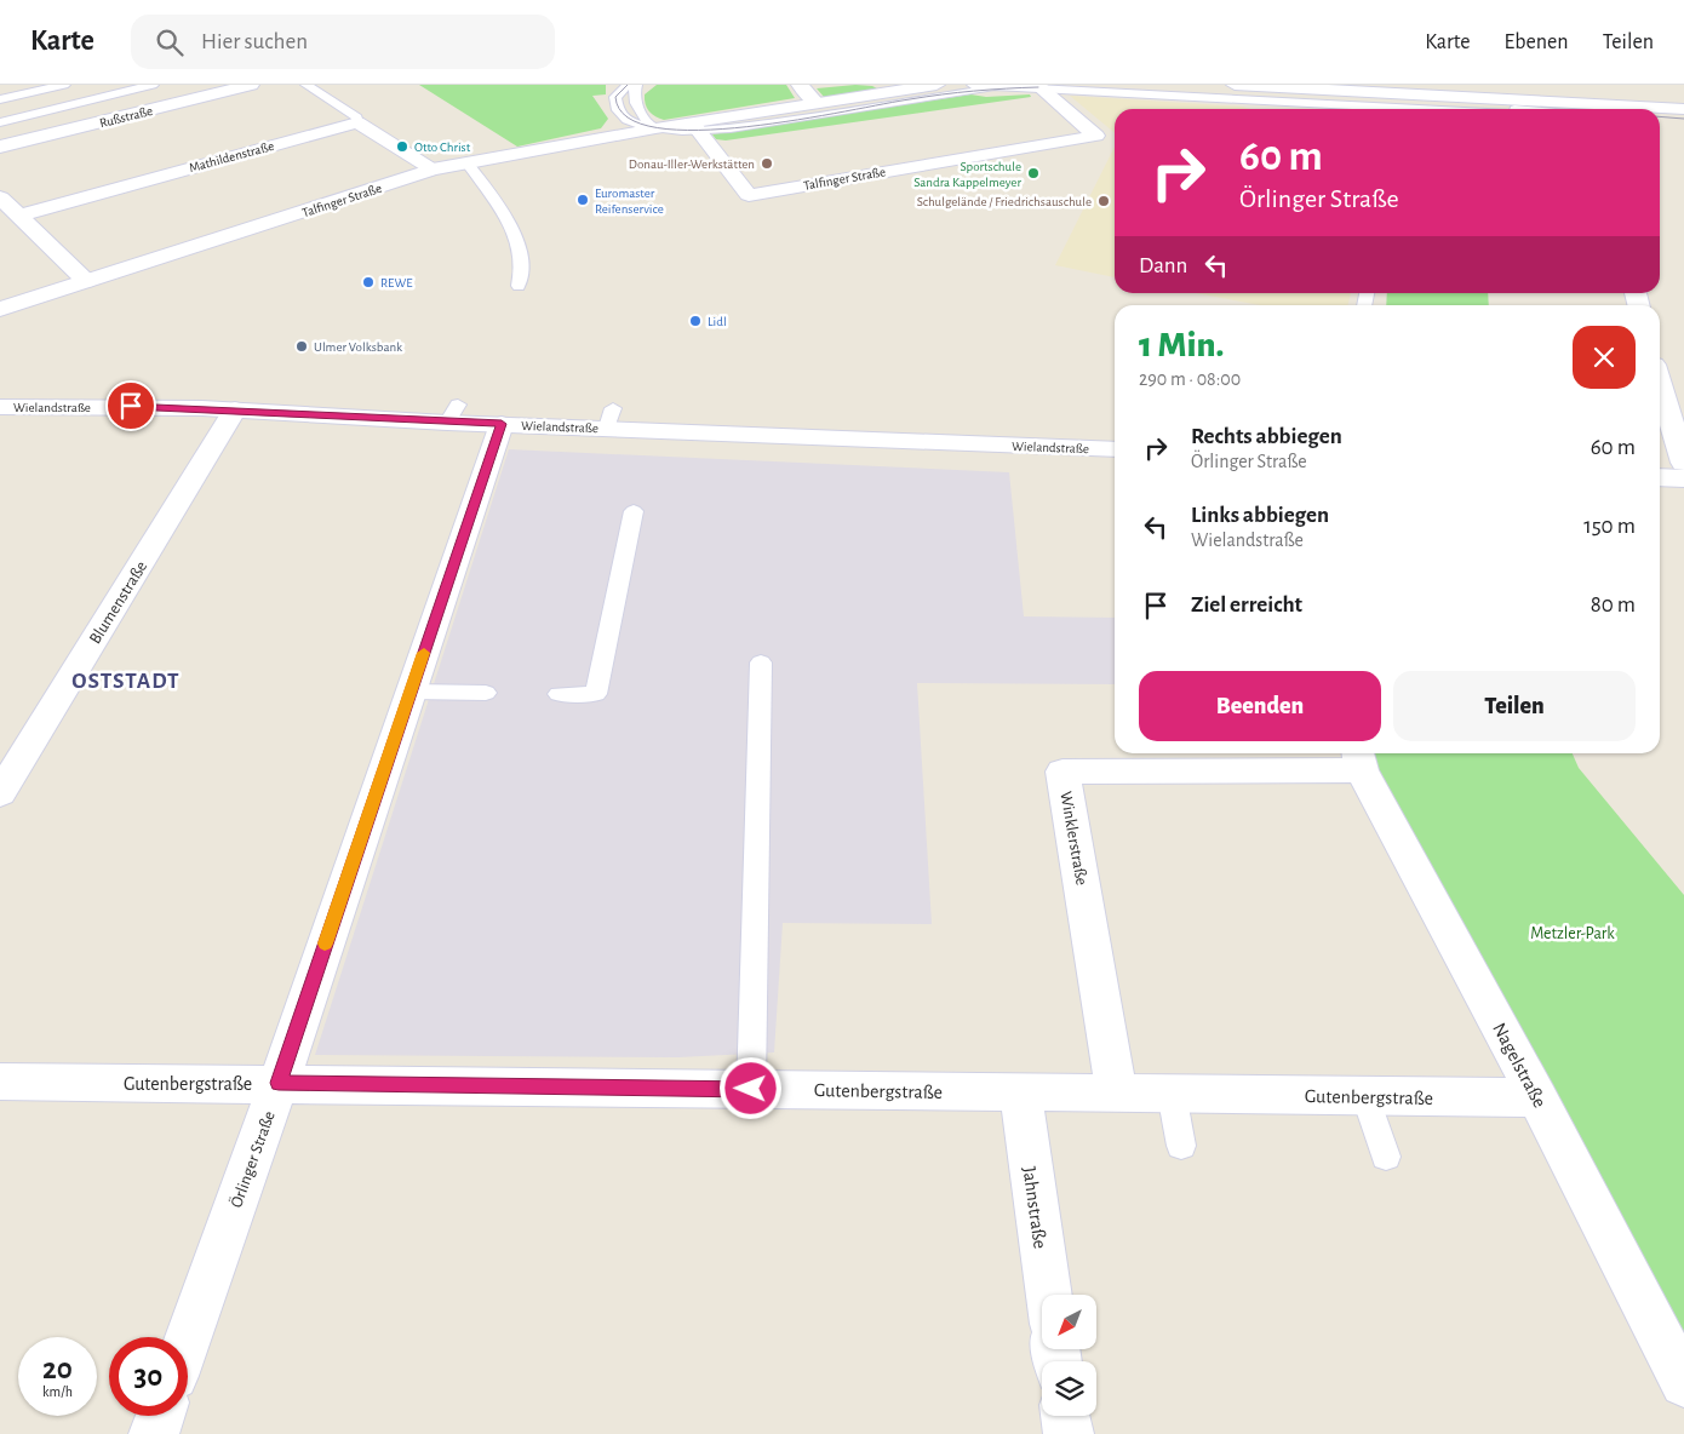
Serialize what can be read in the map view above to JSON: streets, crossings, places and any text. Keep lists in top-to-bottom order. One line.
{"streets":{"street":["Rußstraße","Mathildenstraße","Talfinger Straße","Wielandstraße","Blumenstraße","Winklerstraße","Nagelstraße","Gutenbergstraße","Örlinger Straße","Jahnstraße"]},"crossings":[["Wielandstraße","Blumenstraße"],["Wielandstraße","Örlinger Straße"],["Winklerstraße","Nagelstraße"],["Winklerstraße","Gutenbergstraße"],["Nagelstraße","Gutenbergstraße"],["Gutenbergstraße","Örlinger Straße"],["Gutenbergstraße","Jahnstraße"]],"districts":["OSTSTADT"],"parks":["Metzler-Park"],"places":["Otto Christ","Donau-Iller-Werkstätten","Sportschule Sandra Kappelmeyer","Euromaster Reifenservice","Schulgelände / Friedrichsauschule","REWE","Lidl","Ulmer Volksbank"],"north":"bottom left","page":{"header":"Karte","search":"Hier suchen","nav":["Karte","Ebenen","Teilen"],"turn":["60 m","Örlinger Straße"],"then":"Dann","heading":["1 Min.","290 m · 08:00"],"list":[{"name":"Rechts abbiegen","note":"Örlinger Straße","value":"60 m"},{"name":"Links abbiegen","note":"Wielandstraße","value":"150 m"},{"name":"Ziel erreicht","value":"80 m"}],"buttons":["Beenden","Teilen"],"speed":"20 km/h","limit":"30"}}
